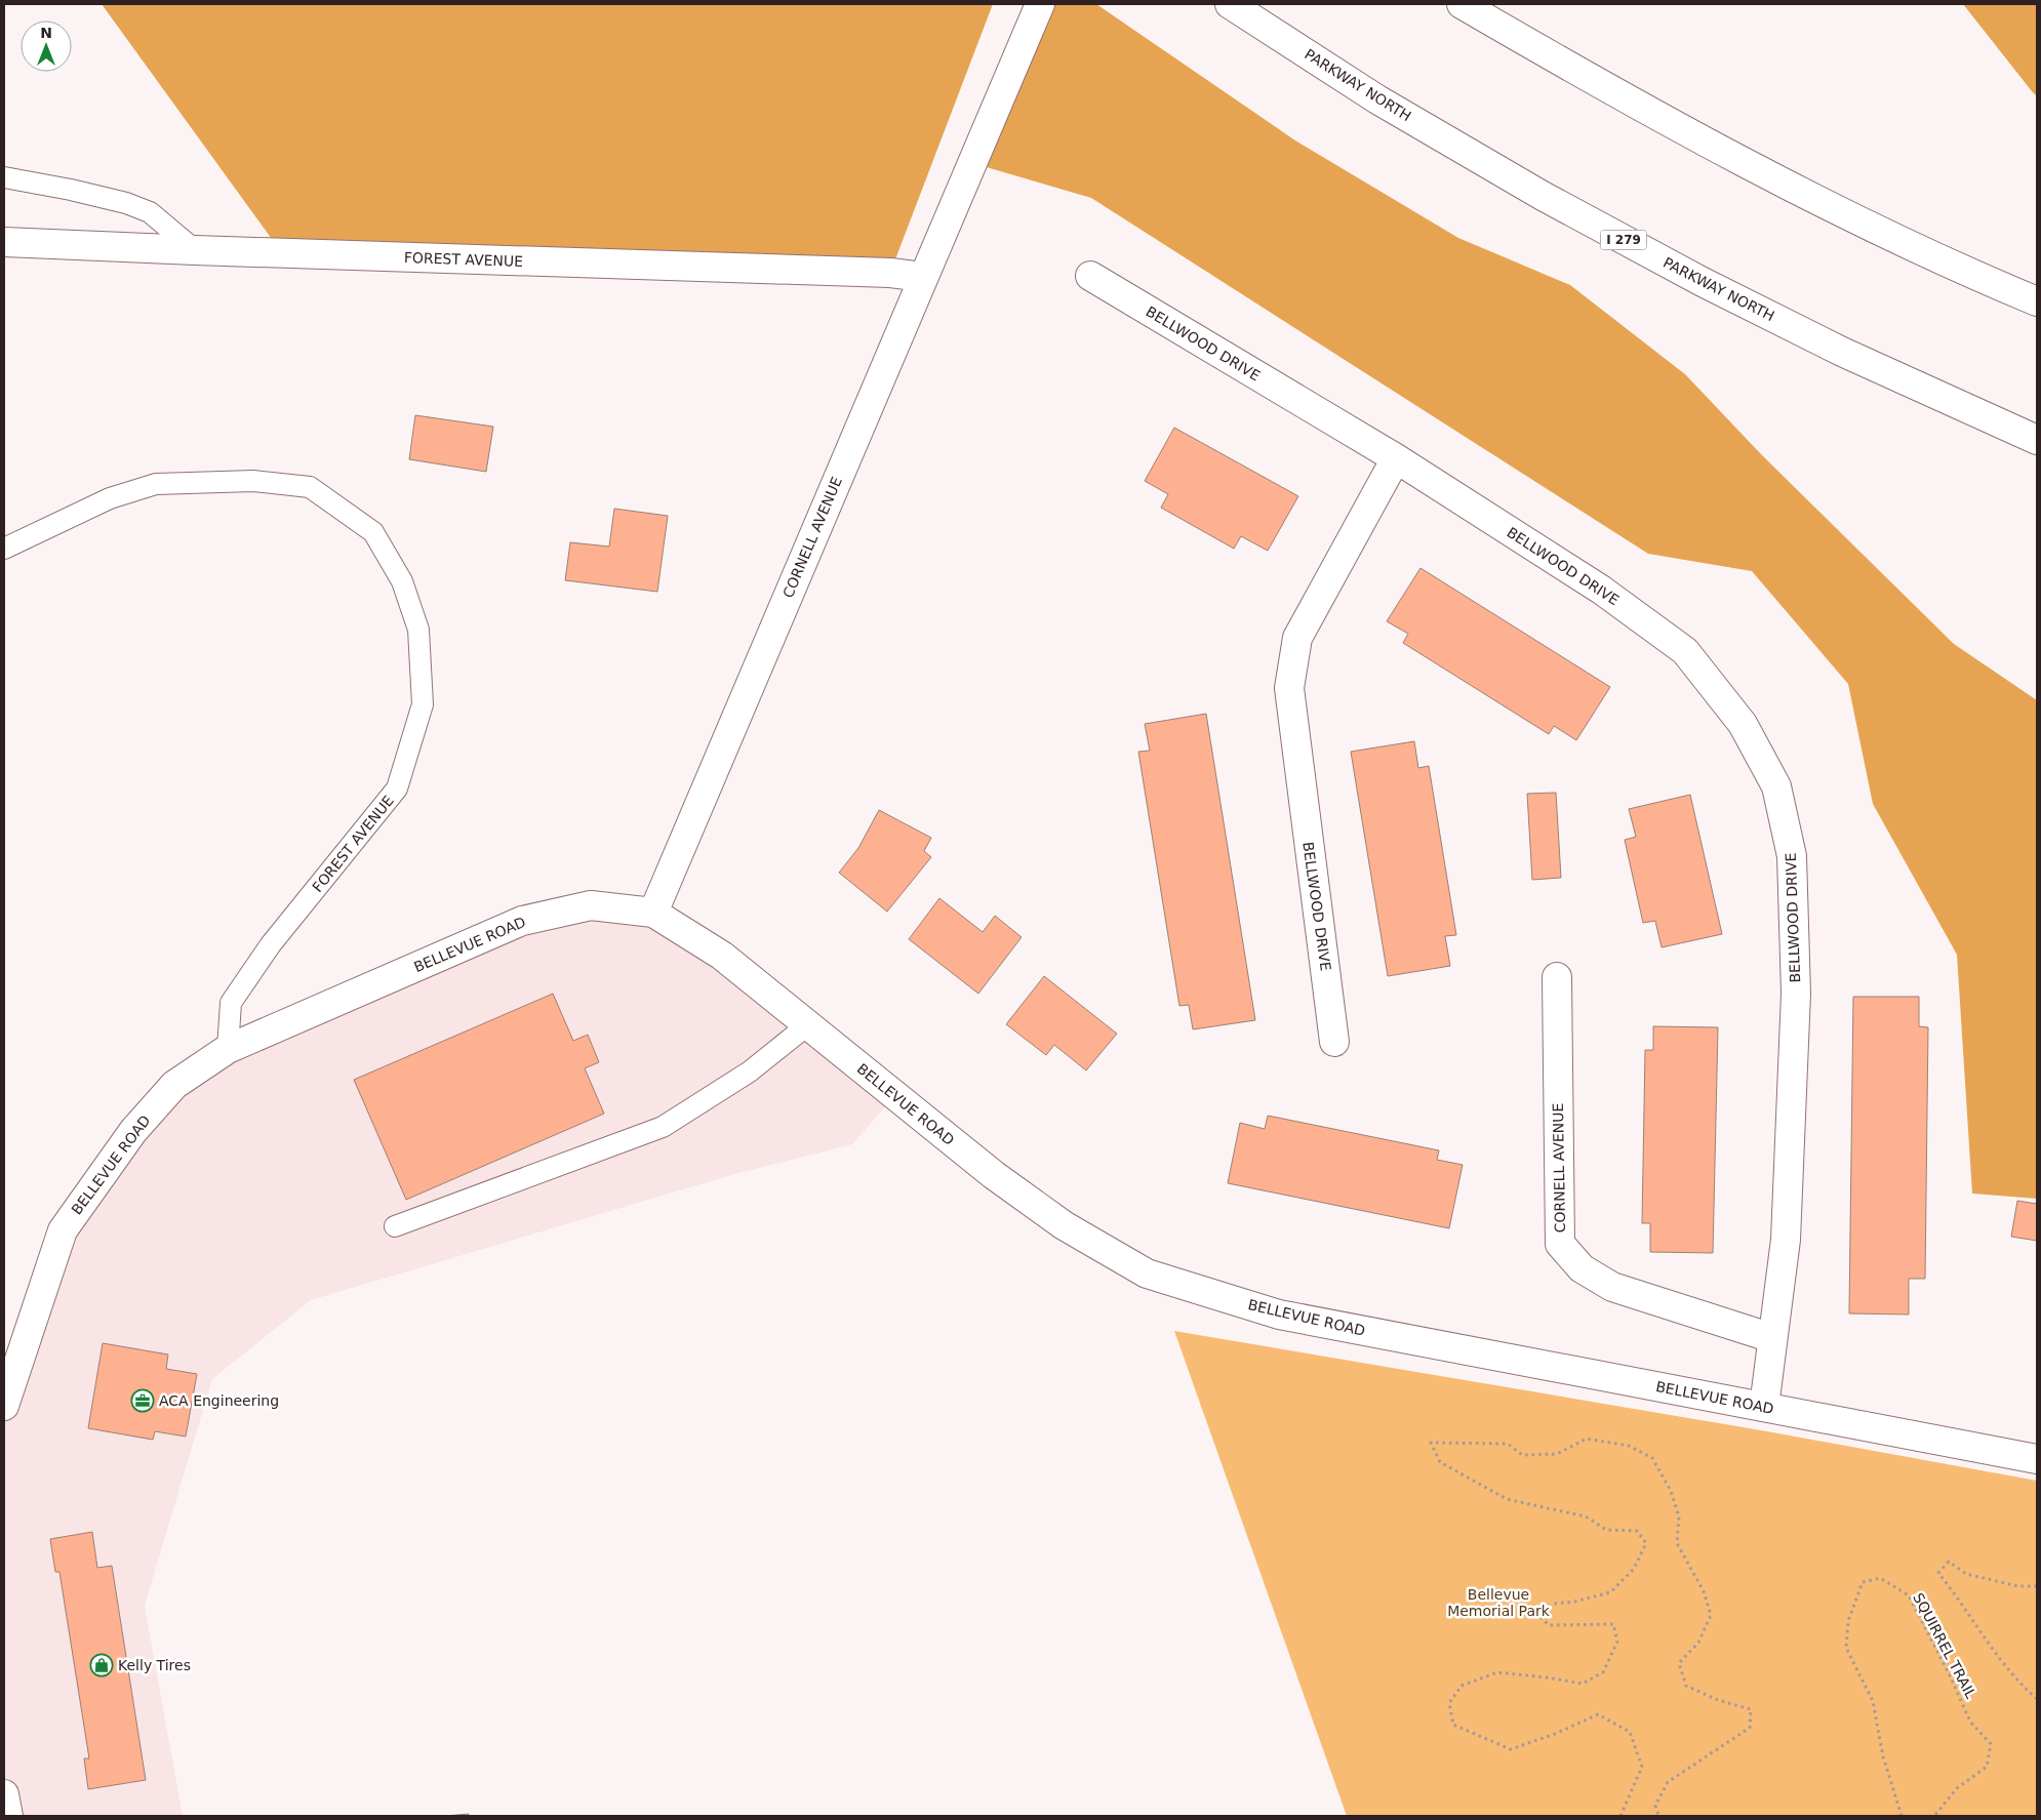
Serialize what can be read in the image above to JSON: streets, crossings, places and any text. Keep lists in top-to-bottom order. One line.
{"streets":{"main road":["PARKWAY NORTH","I 279","FOREST AVENUE","BELLWOOD DRIVE","CORNELL AVENUE","BELLEVUE ROAD"],"path":["SQUIRREL TRAIL"]},"crossings":[["FOREST AVENUE","CORNELL AVENUE"],["FOREST AVENUE","BELLEVUE ROAD"],["BELLWOOD DRIVE","CORNELL AVENUE"],["BELLWOOD DRIVE","BELLEVUE ROAD"],["CORNELL AVENUE","BELLEVUE ROAD"]],"parks":["Bellevue Memorial Park"],"places":{"office":["ACA Engineering"],"shop":["Kelly Tires"]},"north":"top"}
